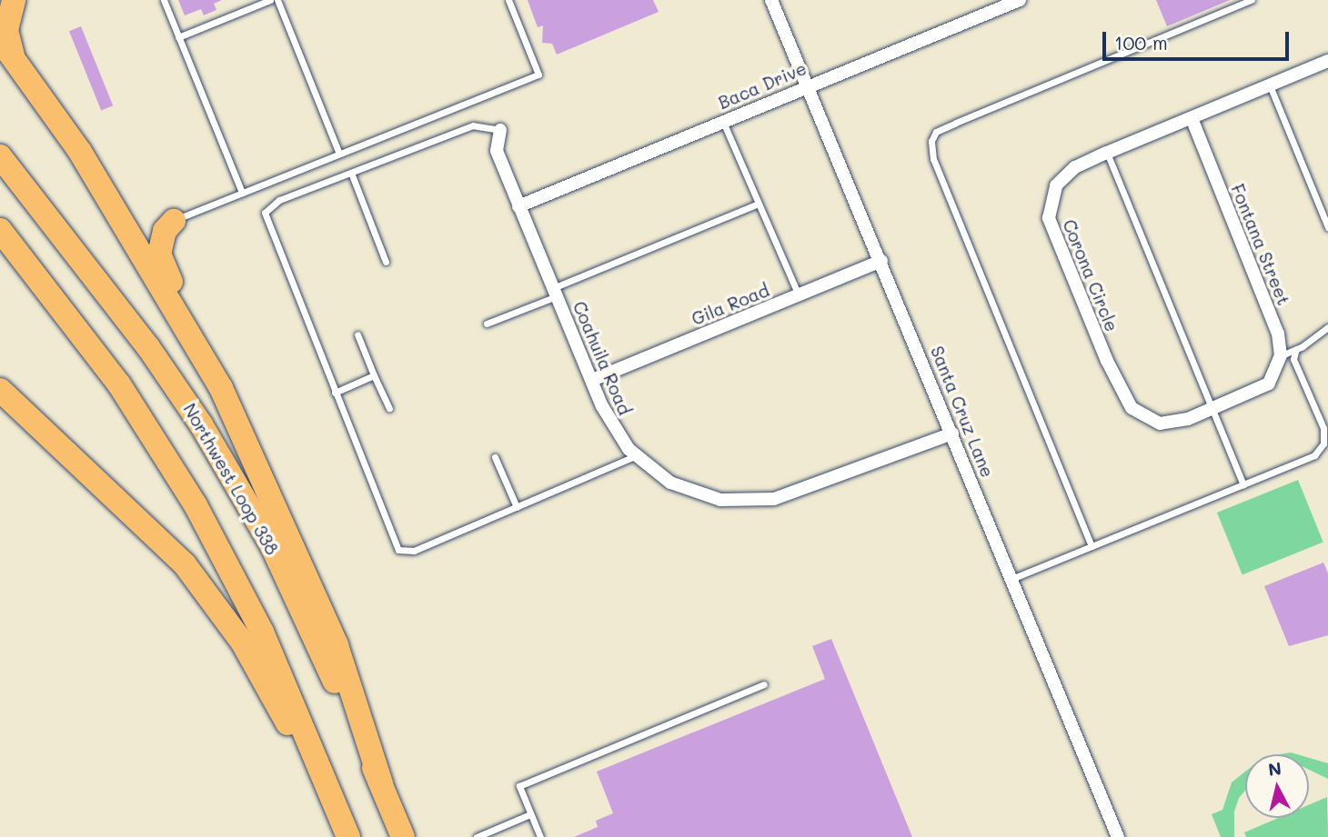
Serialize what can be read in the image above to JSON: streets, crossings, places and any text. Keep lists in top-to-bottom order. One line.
{"streets":{"highway":["Northwest Loop 338"],"street":["Baca Drive","Fontana Street","Corona Circle","Gila Road","Coahuila Road","Santa Cruz Lane"]},"crossings":[["Baca Drive","Coahuila Road"],["Baca Drive","Santa Cruz Lane"],["Fontana Street","Corona Circle"],["Gila Road","Coahuila Road"],["Gila Road","Santa Cruz Lane"],["Coahuila Road","Santa Cruz Lane"]],"scale_bar":"100 m","north":"top"}
